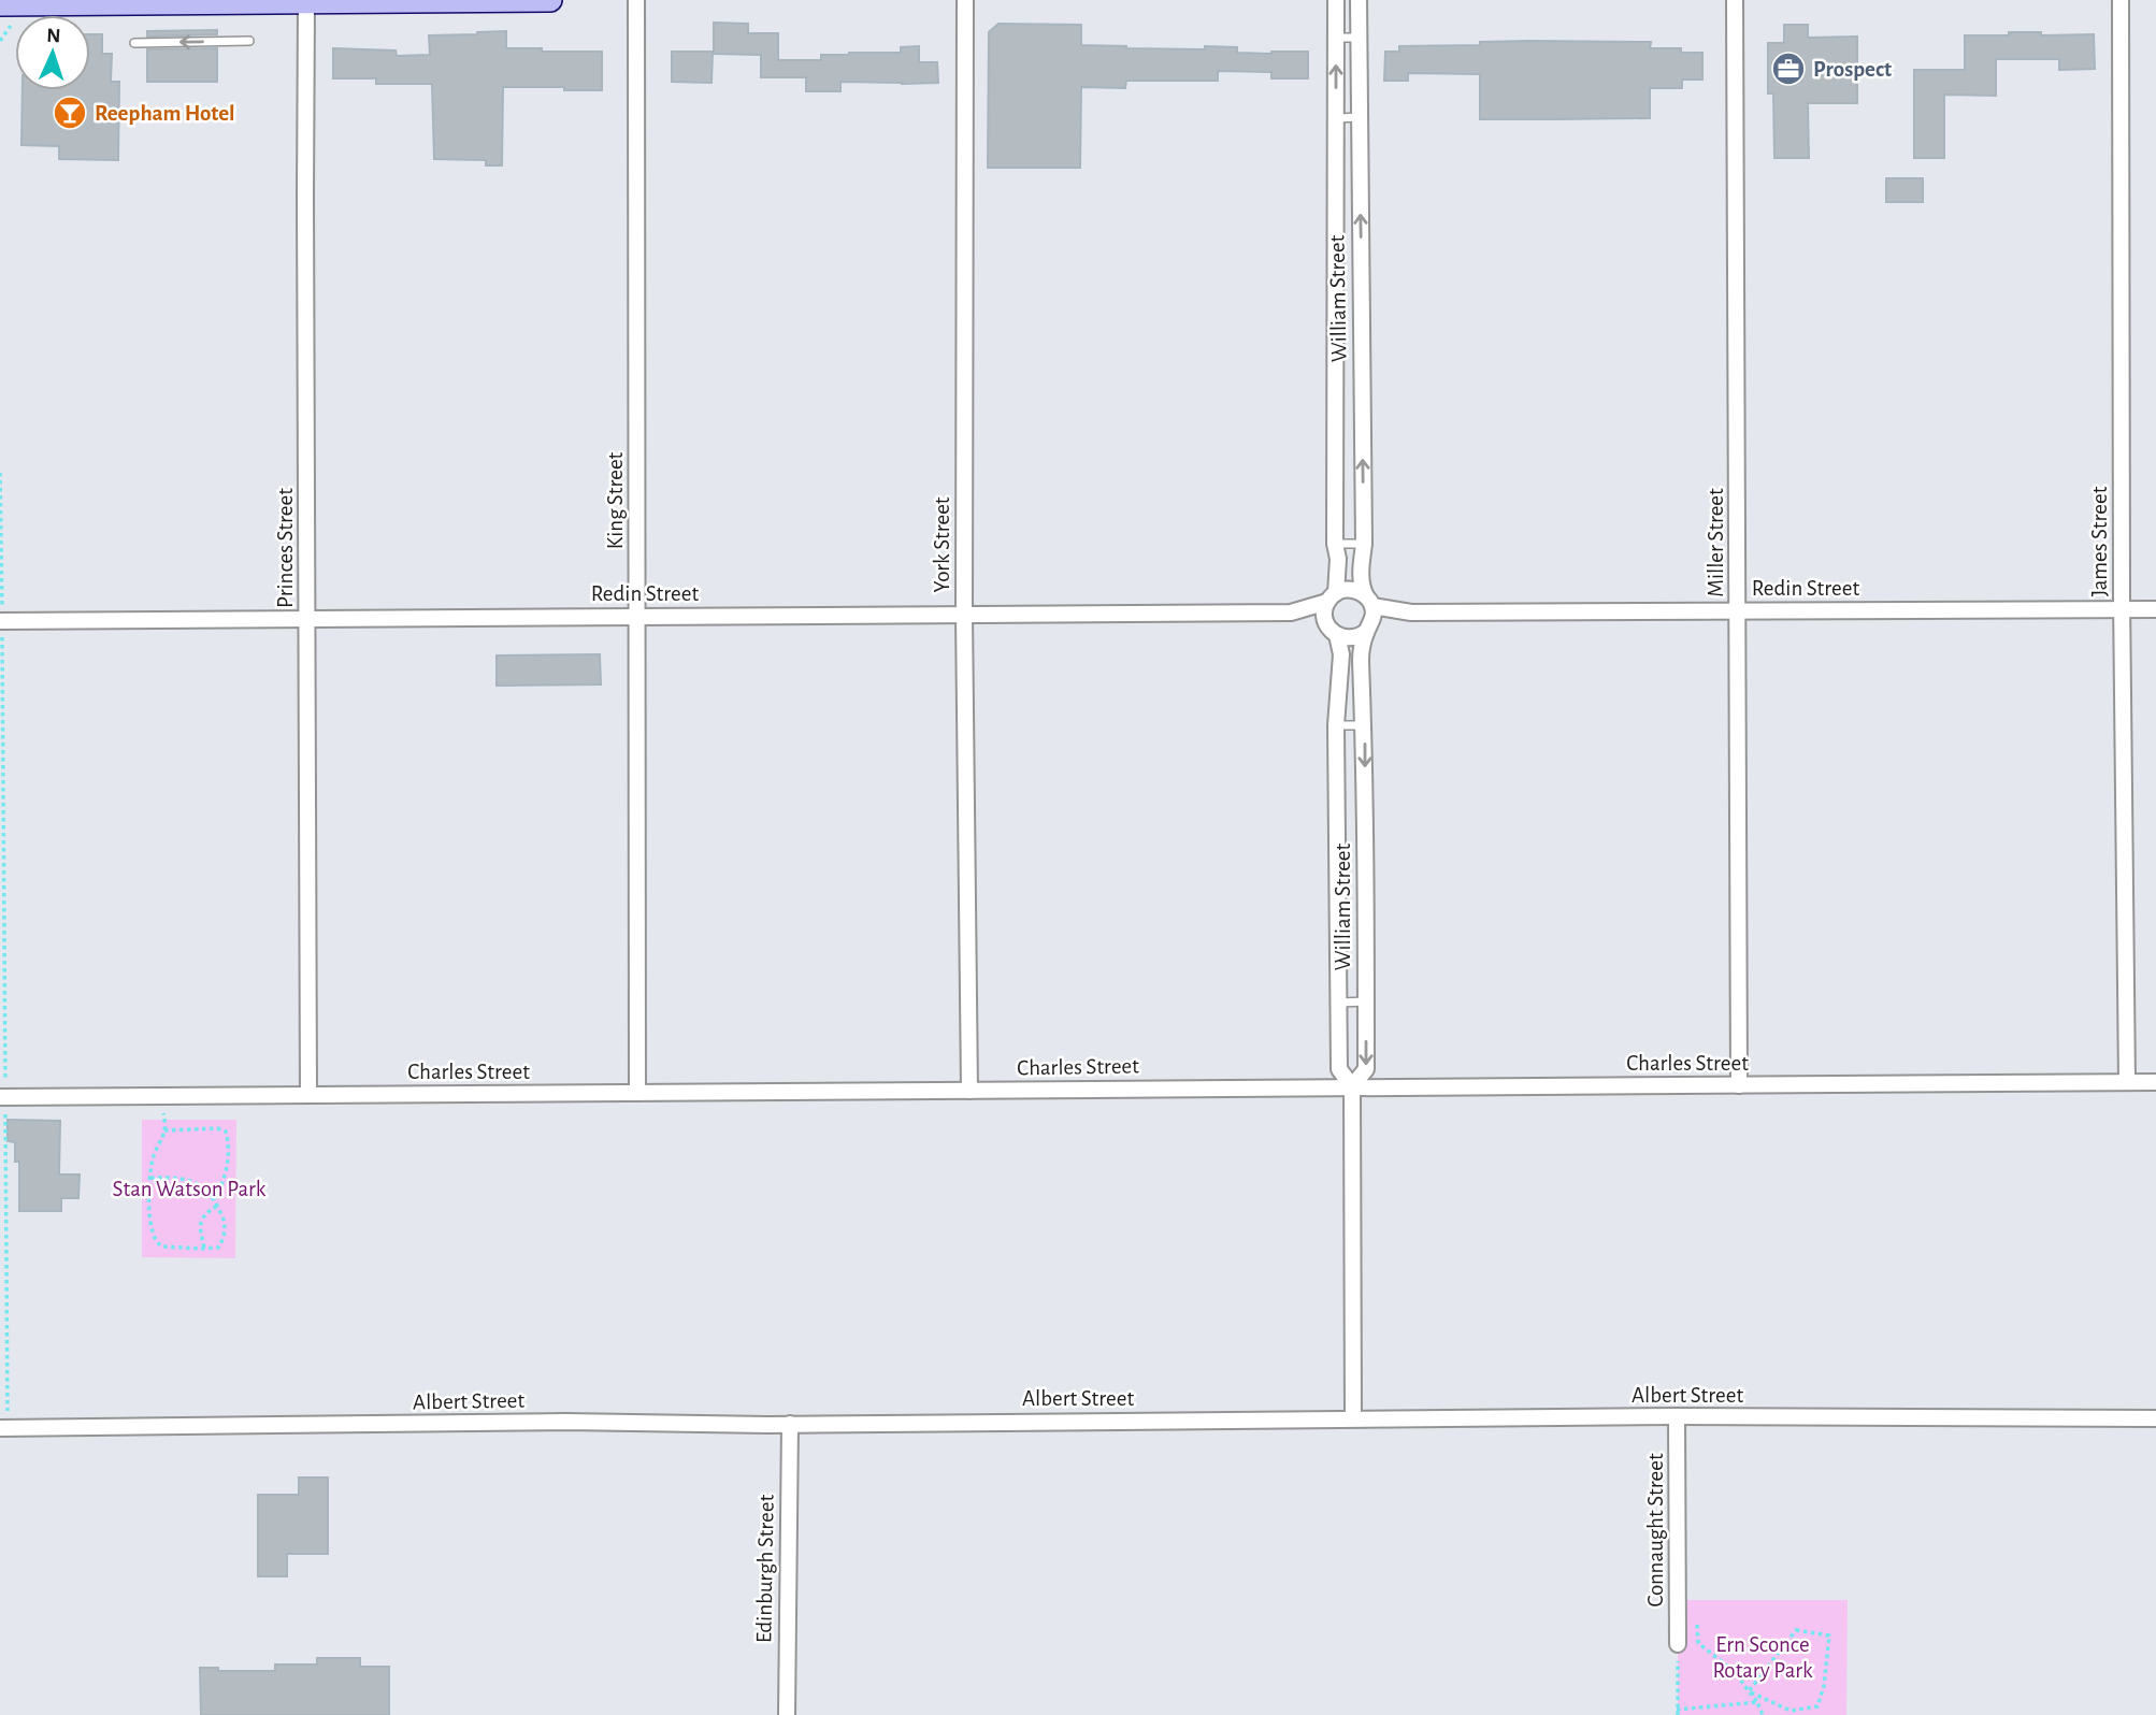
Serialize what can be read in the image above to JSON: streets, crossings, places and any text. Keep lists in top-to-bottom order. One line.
{"streets":{"street":["William Street","King Street","James Street","Miller Street","York Street","Princes Street","Redin Street","Charles Street","Albert Street","Connaught Street","Edinburgh Street"]},"crossings":[["William Street","Redin Street"],["William Street","Charles Street"],["William Street","Albert Street"],["King Street","Redin Street"],["King Street","Charles Street"],["James Street","Redin Street"],["James Street","Charles Street"],["Miller Street","Redin Street"],["Miller Street","Charles Street"],["York Street","Redin Street"],["York Street","Charles Street"],["Princes Street","Redin Street"],["Princes Street","Charles Street"],["Albert Street","Connaught Street"],["Albert Street","Edinburgh Street"]],"parks":["Stan Watson Park","Ern Sconce Rotary Park"],"places":{"office":["Prospect"],"bar":["Reepham Hotel"]},"north":"top"}
